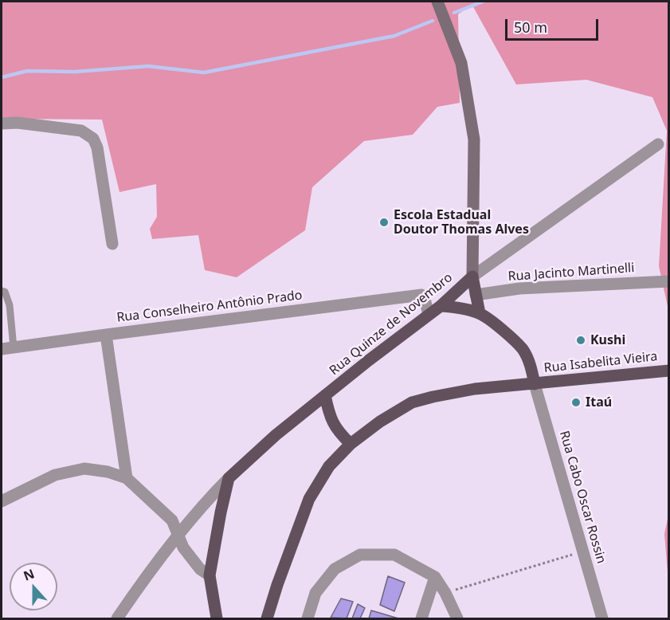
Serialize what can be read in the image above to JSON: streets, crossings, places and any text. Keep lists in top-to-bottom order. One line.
{"streets":{"main road":["Rua Quinze de Novembro","Rua Isabelita Vieira"],"street":["Rua Jacinto Martinelli","Rua Conselheiro Antônio Prado","Rua Cabo Oscar Rossin"]},"crossings":[["Rua Conselheiro Antônio Prado","Rua Quinze de Novembro"],["Rua Isabelita Vieira","Rua Cabo Oscar Rossin"]],"places":["Escola Estadual Doutor Thomas Alves","Kushi","Itaú"],"scale_bar":"50 m","north":"top"}
